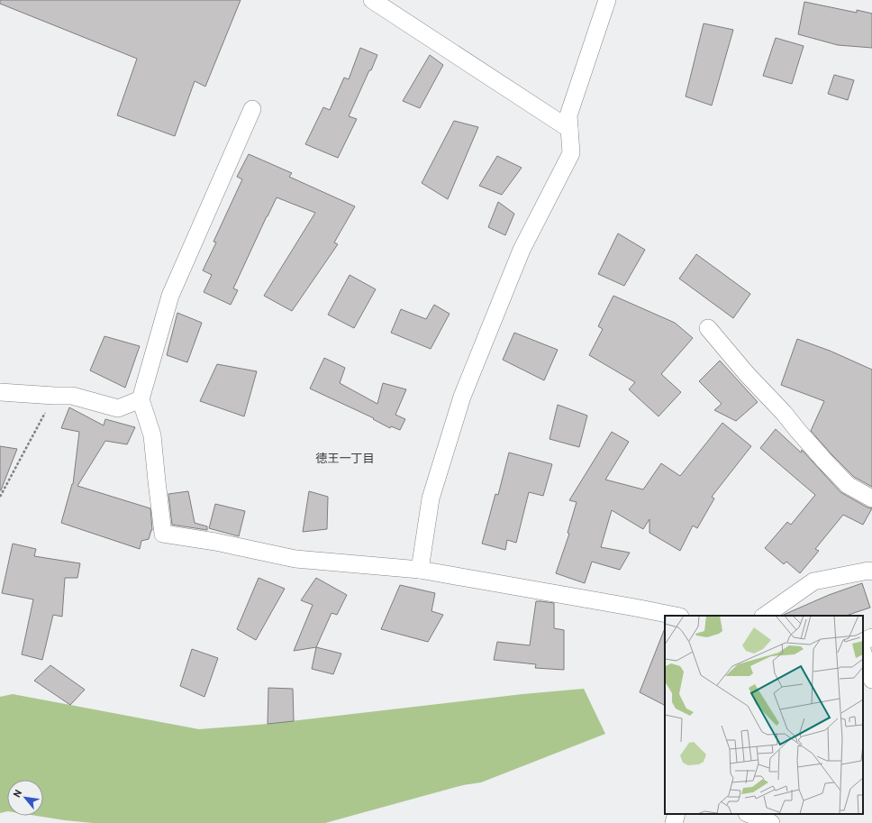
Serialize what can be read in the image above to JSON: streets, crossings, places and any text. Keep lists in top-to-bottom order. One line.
{"districts":["徳王一丁目"],"north":"top left"}
